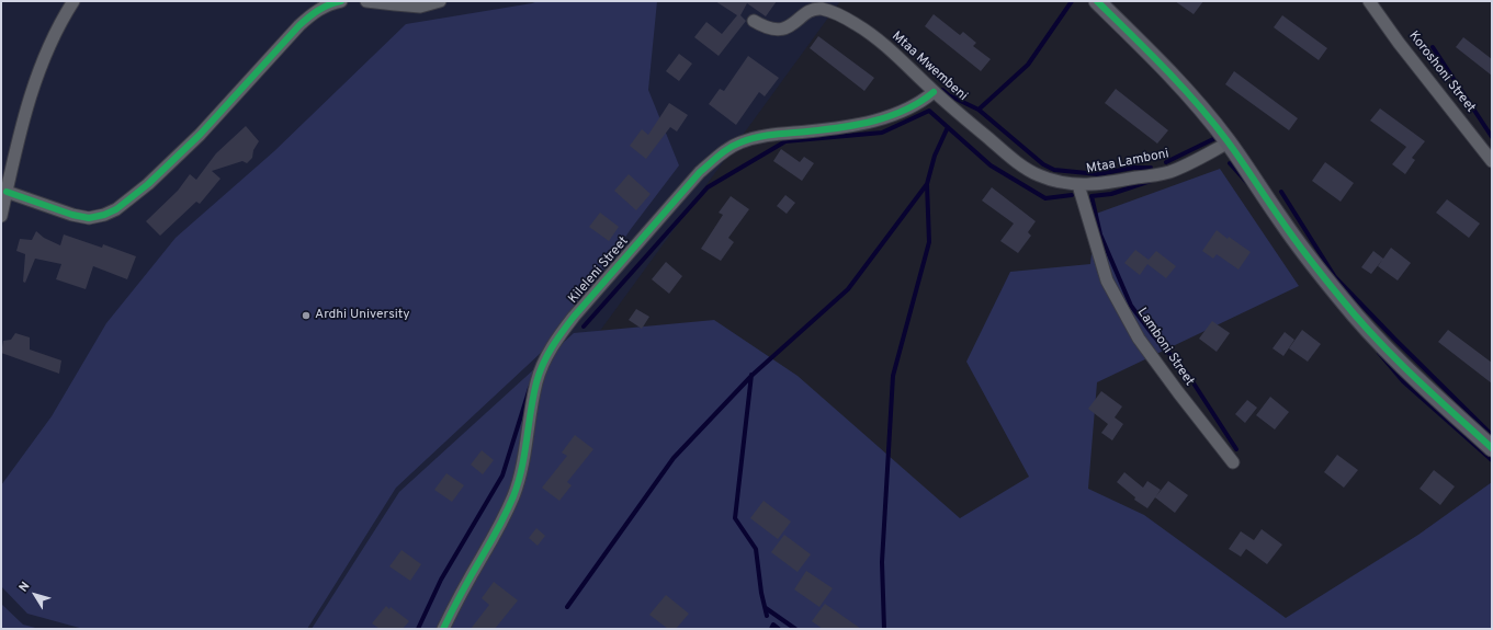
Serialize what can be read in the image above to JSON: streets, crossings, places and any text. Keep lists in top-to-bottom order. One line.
{"streets":{"street":["Mtaa Mwembeni","Koroshoni Street","Mtaa Lamboni","Kileleni Street","Lamboni Street"]},"crossings":[["Mtaa Mwembeni","Mtaa Lamboni"],["Mtaa Mwembeni","Kileleni Street"],["Mtaa Mwembeni","Lamboni Street"],["Mtaa Lamboni","Lamboni Street"]],"places":["Ardhi University"],"north":"top left"}
